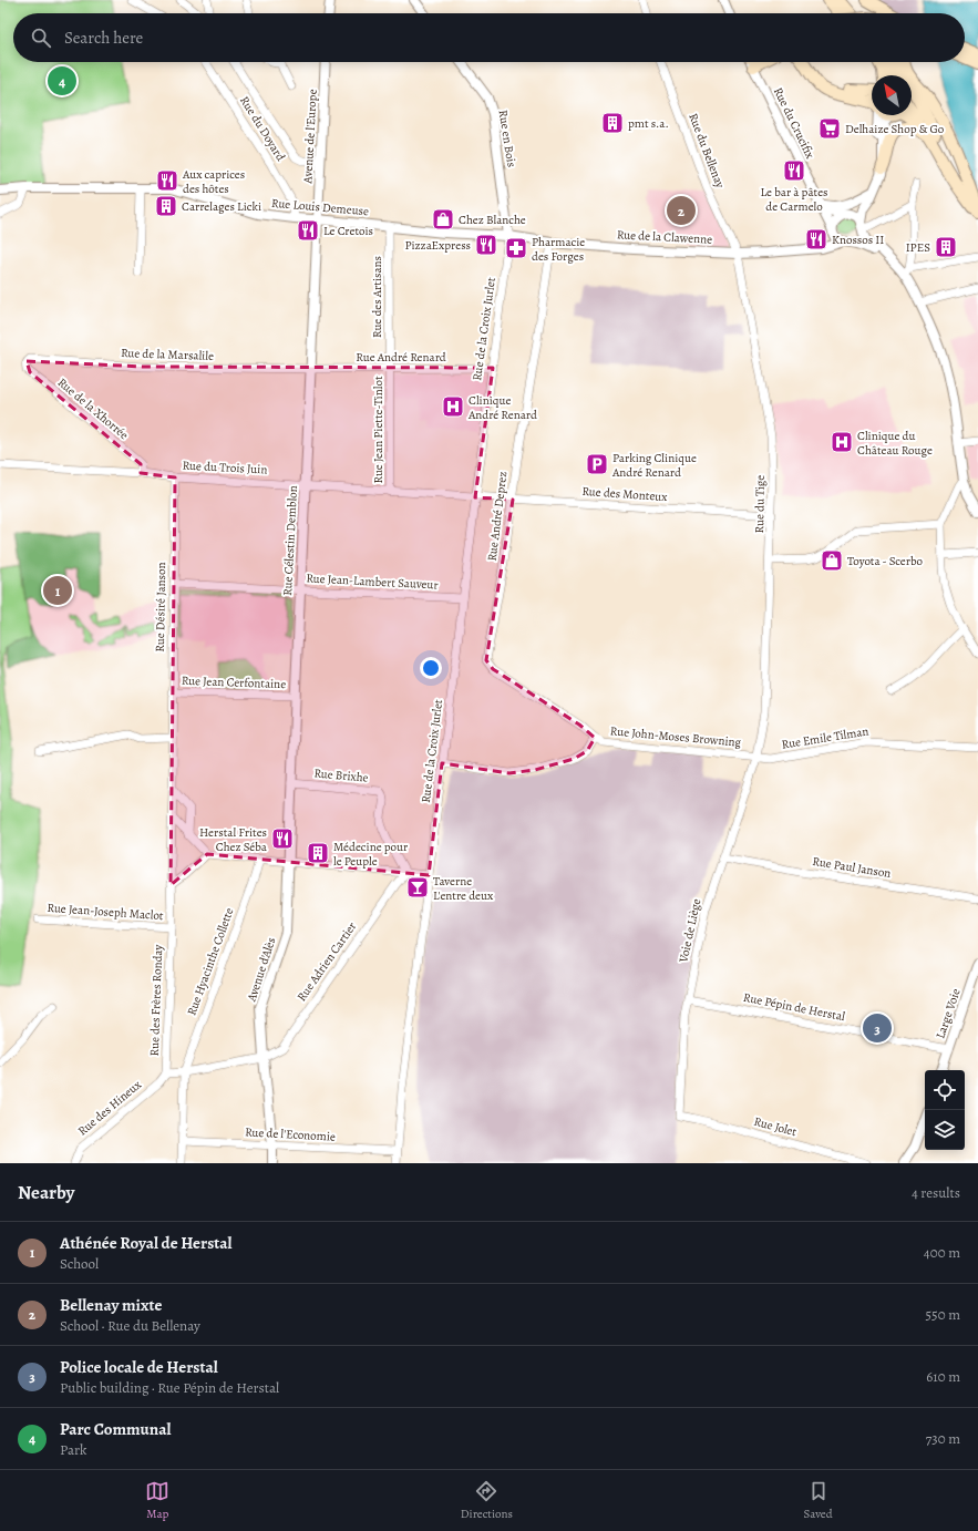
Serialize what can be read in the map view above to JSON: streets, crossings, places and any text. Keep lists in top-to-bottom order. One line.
{"streets":{"street":["Rue du Crucifix","Rue du Doyard","Avenue de l'Europe","Rue en Bois","Rue du Bellenay","Rue Louis Demeuse","Rue de la Clawenne","Rue des Artisans","Rue de la Croix Jurlet","Rue de la Marsalile","Rue André Renard","Rue de la Xhorrée","Rue Jean Piette-Tinlot","Rue du Trois Juin","Rue des Monteux","Rue du Tige","Rue André Deprez","Rue Célestin Demblon","Rue Jean-Lambert Sauveur","Rue Désiré Janson","Rue Jean Cerfontaine","Rue John-Moses Browning","Rue Emile Tilman","Rue Brixhe","Rue Paul Janson","Rue Jean-Joseph Maclot","Voie de Liège","Rue Hyacinthe Collette","Rue Adrien Cartier","Avenue d'Alès","Rue des Frères Ronday","Rue Pépin de Herstal","Large Voie","Rue des Hineux","Rue Jolet","Rue de l'Economie"]},"crossings":[["Rue du Crucifix","Rue de la Clawenne"],["Rue du Doyard","Rue Louis Demeuse"],["Avenue de l'Europe","Rue Louis Demeuse"],["Avenue de l'Europe","Rue Célestin Demblon"],["Rue en Bois","Rue Louis Demeuse"],["Rue en Bois","Rue de la Clawenne"],["Rue en Bois","Rue de la Croix Jurlet"],["Rue du Bellenay","Rue de la Clawenne"],["Rue du Bellenay","Rue du Tige"],["Rue Louis Demeuse","Rue de la Clawenne"],["Rue Louis Demeuse","Rue des Artisans"],["Rue Louis Demeuse","Rue de la Croix Jurlet"],["Rue Louis Demeuse","Rue Célestin Demblon"],["Rue de la Clawenne","Rue de la Croix Jurlet"],["Rue de la Clawenne","Rue du Tige"],["Rue de la Clawenne","Rue André Deprez"],["Rue des Artisans","Rue André Renard"],["Rue des Artisans","Rue Jean Piette-Tinlot"],["Rue de la Croix Jurlet","Rue André Renard"],["Rue de la Croix Jurlet","Rue du Trois Juin"],["Rue de la Croix Jurlet","Rue des Monteux"],["Rue de la Croix Jurlet","Rue Jean-Lambert Sauveur"],["Rue de la Croix Jurlet","Rue de l'Economie"],["Rue de la Marsalile","Rue André Renard"],["Rue de la Marsalile","Rue de la Xhorrée"],["Rue de la Marsalile","Rue Célestin Demblon"],["Rue André Renard","Rue Jean Piette-Tinlot"],["Rue André Renard","Rue Célestin Demblon"],["Rue de la Xhorrée","Rue du Trois Juin"],["Rue Jean Piette-Tinlot","Rue du Trois Juin"],["Rue du Trois Juin","Rue des Monteux"],["Rue du Trois Juin","Rue Célestin Demblon"],["Rue du Trois Juin","Rue Désiré Janson"],["Rue des Monteux","Rue du Tige"],["Rue des Monteux","Rue André Deprez"],["Rue du Tige","Rue John-Moses Browning"],["Rue du Tige","Rue Emile Tilman"],["Rue du Tige","Voie de Liège"],["Rue André Deprez","Rue John-Moses Browning"],["Rue Célestin Demblon","Rue Jean-Lambert Sauveur"],["Rue Célestin Demblon","Rue Jean Cerfontaine"],["Rue Célestin Demblon","Rue Brixhe"],["Rue Célestin Demblon","Avenue d'Alès"],["Rue Jean-Lambert Sauveur","Rue Désiré Janson"],["Rue Désiré Janson","Rue Jean Cerfontaine"],["Rue Désiré Janson","Rue des Frères Ronday"],["Rue John-Moses Browning","Rue Emile Tilman"],["Rue John-Moses Browning","Voie de Liège"],["Rue Emile Tilman","Voie de Liège"],["Rue Brixhe","Rue Adrien Cartier"],["Rue Paul Janson","Voie de Liège"],["Rue Jean-Joseph Maclot","Rue des Frères Ronday"],["Voie de Liège","Rue Pépin de Herstal"],["Voie de Liège","Rue Jolet"],["Rue Hyacinthe Collette","Rue de l'Economie"],["Rue Adrien Cartier","Avenue d'Alès"],["Avenue d'Alès","Rue de l'Economie"],["Rue des Frères Ronday","Rue des Hineux"],["Rue Pépin de Herstal","Large Voie"]],"places":{"building":["pmt s.a.","Carrelages Licki","IPES","Médecine pour le Peuple"],"supermarket":["Delhaize Shop & Go"],"restaurant":["Le bar à pâtes de Carmelo","Aux caprices des hôtes","Le Cretois","Knossos II","PizzaExpress","Herstal Frites Chez Séba"],"shop":["Chez Blanche","Toyota - Scerbo"],"pharmacy":["Pharmacie des Forges"],"hospital":["Clinique André Renard","Clinique du Château Rouge"],"parking":["Parking Clinique André Renard"],"bar":["Taverne L'entre deux"]},"north":"top left","page":{"search":"Search here","pins":["4","2","1","3"],"heading":["Nearby","4 results"],"list":[{"mark":"1","name":"Athénée Royal de Herstal","note":"School","value":"400 m"},{"mark":"2","name":"Bellenay mixte","note":"School · Rue du Bellenay","value":"550 m"},{"mark":"3","name":"Police locale de Herstal","note":"Public building · Rue Pépin de Herstal","value":"610 m"},{"mark":"4","name":"Parc Communal","note":"Park","value":"730 m"}],"nav":["Map","Directions","Saved"]}}
